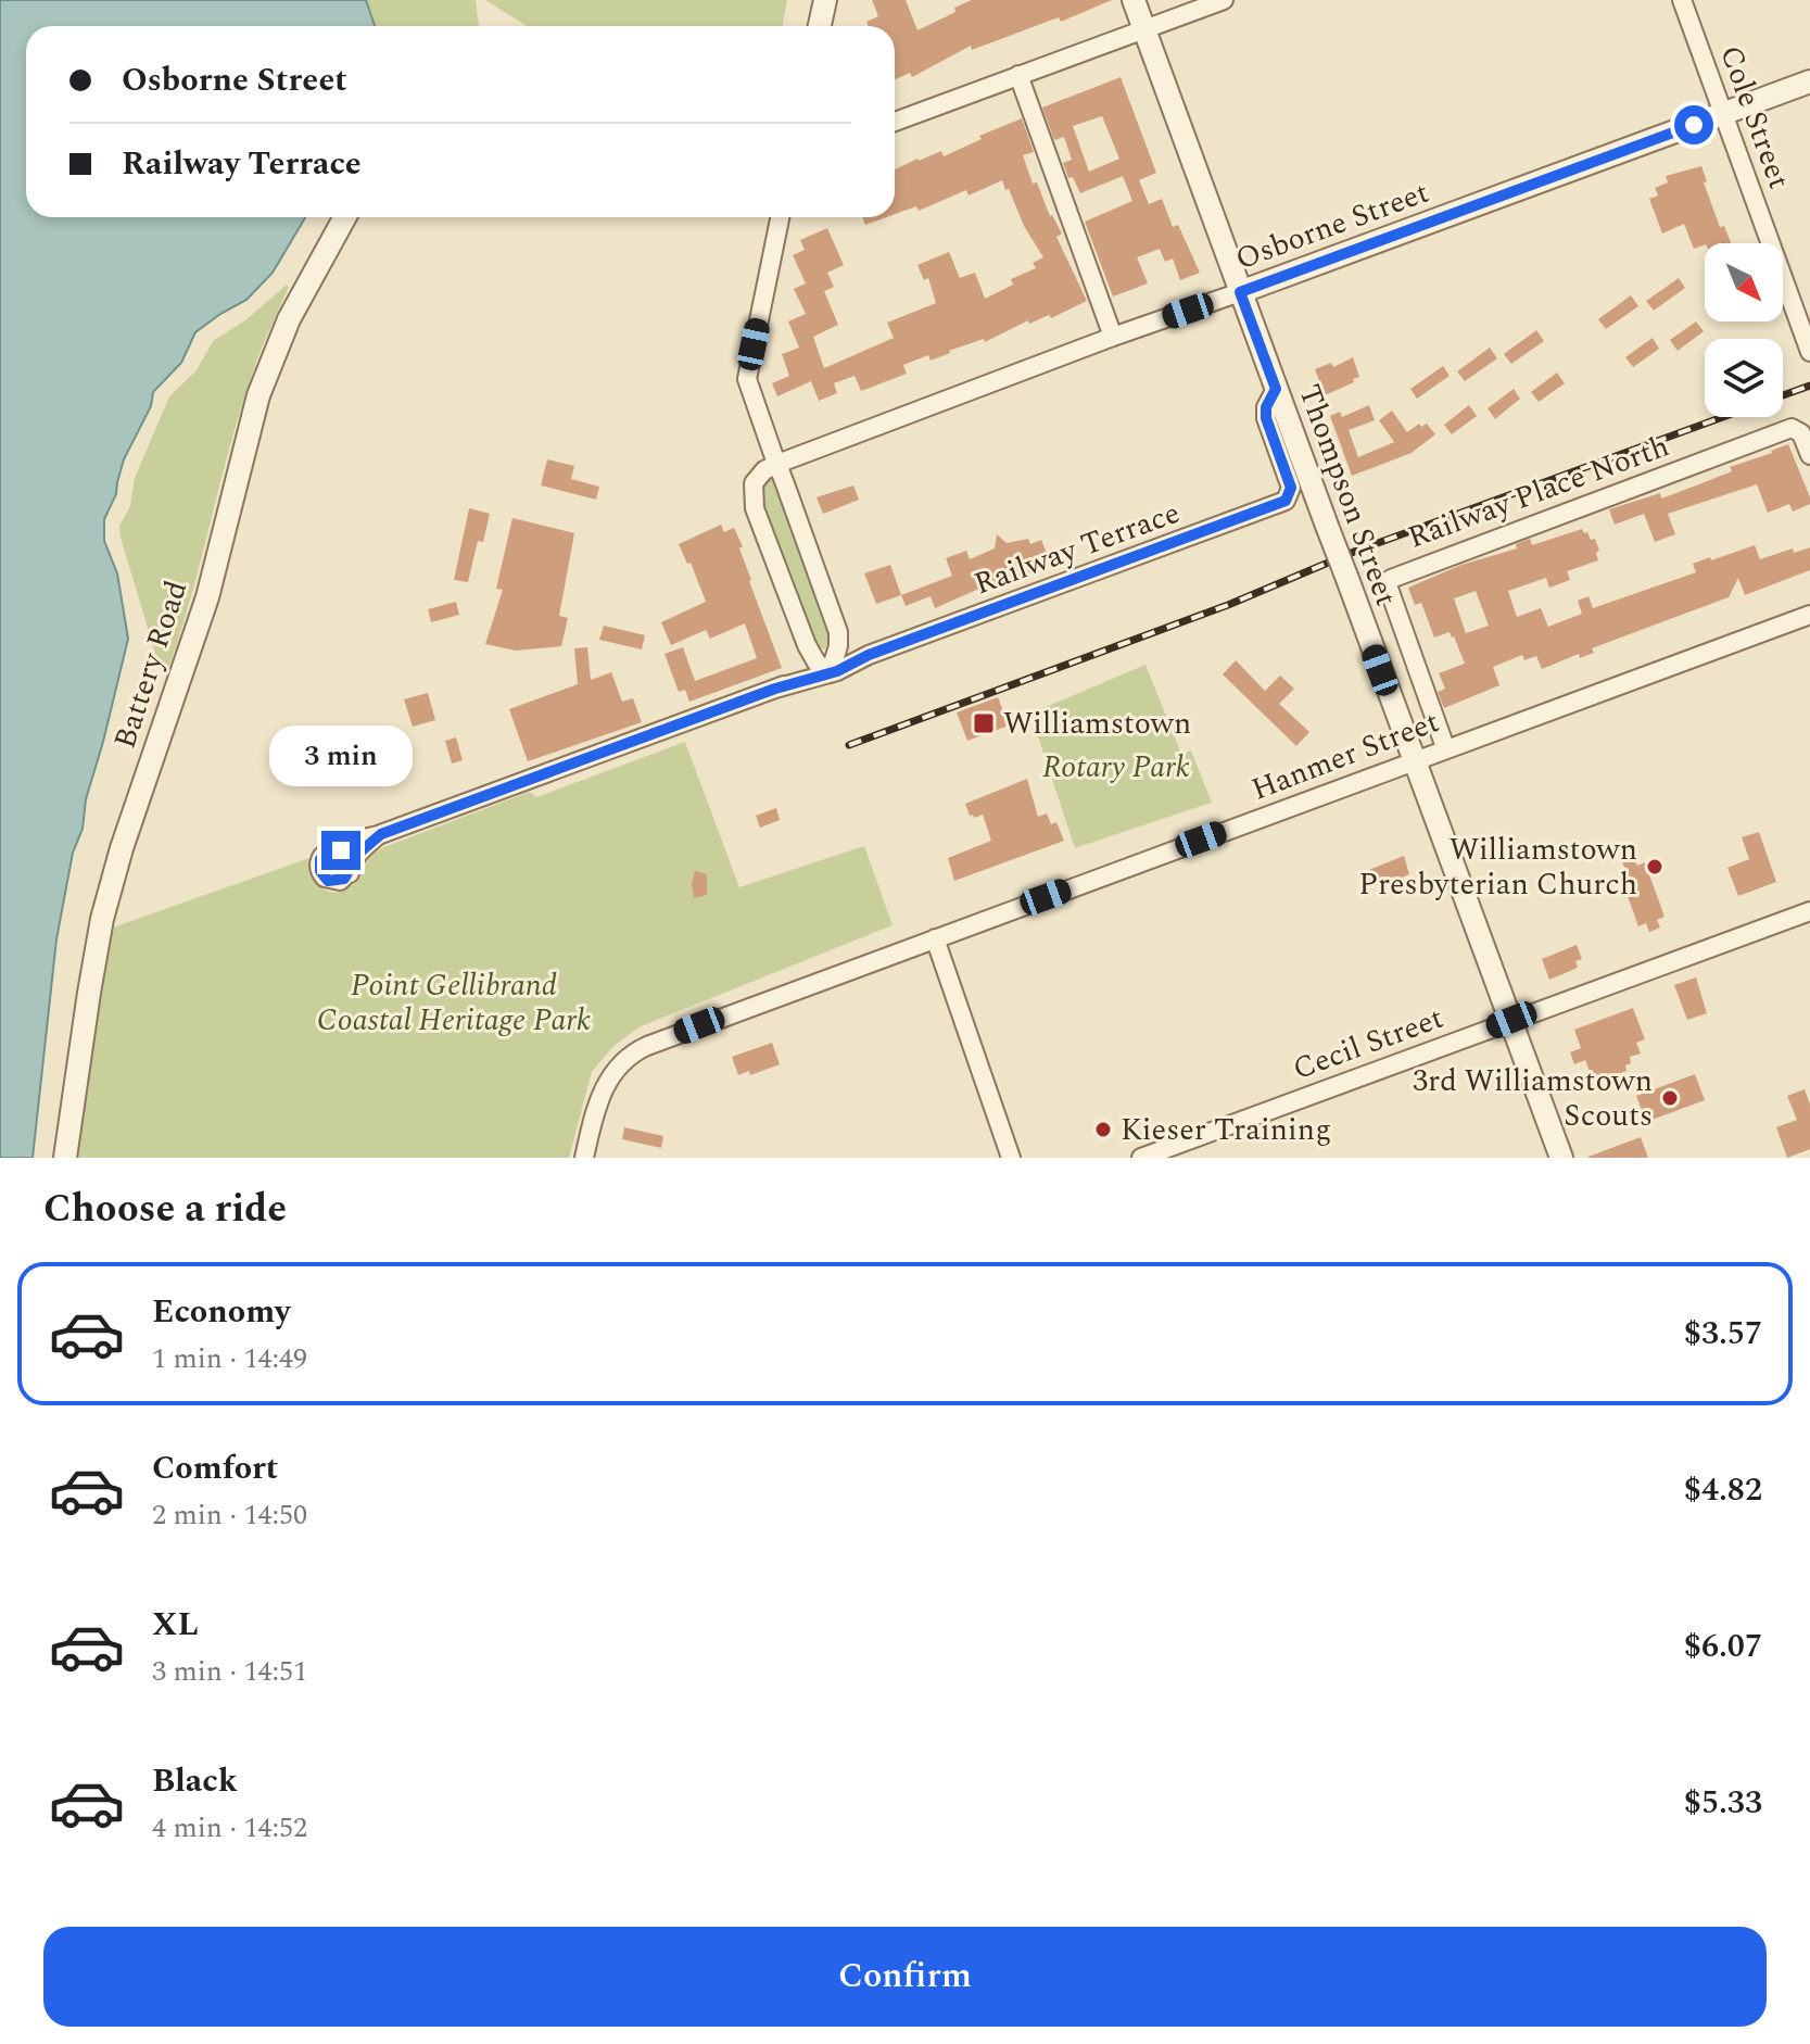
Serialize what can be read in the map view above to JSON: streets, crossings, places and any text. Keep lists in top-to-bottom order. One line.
{"streets":{"street":["Cole Street","Osborne Street","Railway Place North","Thompson Street","Railway Terrace","Battery Road","Hanmer Street","Cecil Street"]},"crossings":[["Cole Street","Osborne Street"],["Osborne Street","Thompson Street"],["Railway Place North","Hanmer Street"],["Thompson Street","Railway Terrace"],["Thompson Street","Hanmer Street"],["Thompson Street","Cecil Street"]],"parks":["Rotary Park","Point Gellibrand Coastal Heritage Park"],"places":{"transit":["Williamstown"],"other":["Williamstown Presbyterian Church","3rd Williamstown Scouts","Kieser Training"]},"north":"bottom right","page":{"banner":["Osborne Street","Railway Terrace"],"bubble":"3 min","heading":"Choose a ride","list":[{"name":"Economy","note":"1 min · 14:49","value":"$3.57"},{"name":"Comfort","note":"2 min · 14:50","value":"$4.82"},{"name":"XL","note":"3 min · 14:51","value":"$6.07"},{"name":"Black","note":"4 min · 14:52","value":"$5.33"}],"buttons":"Confirm"}}
